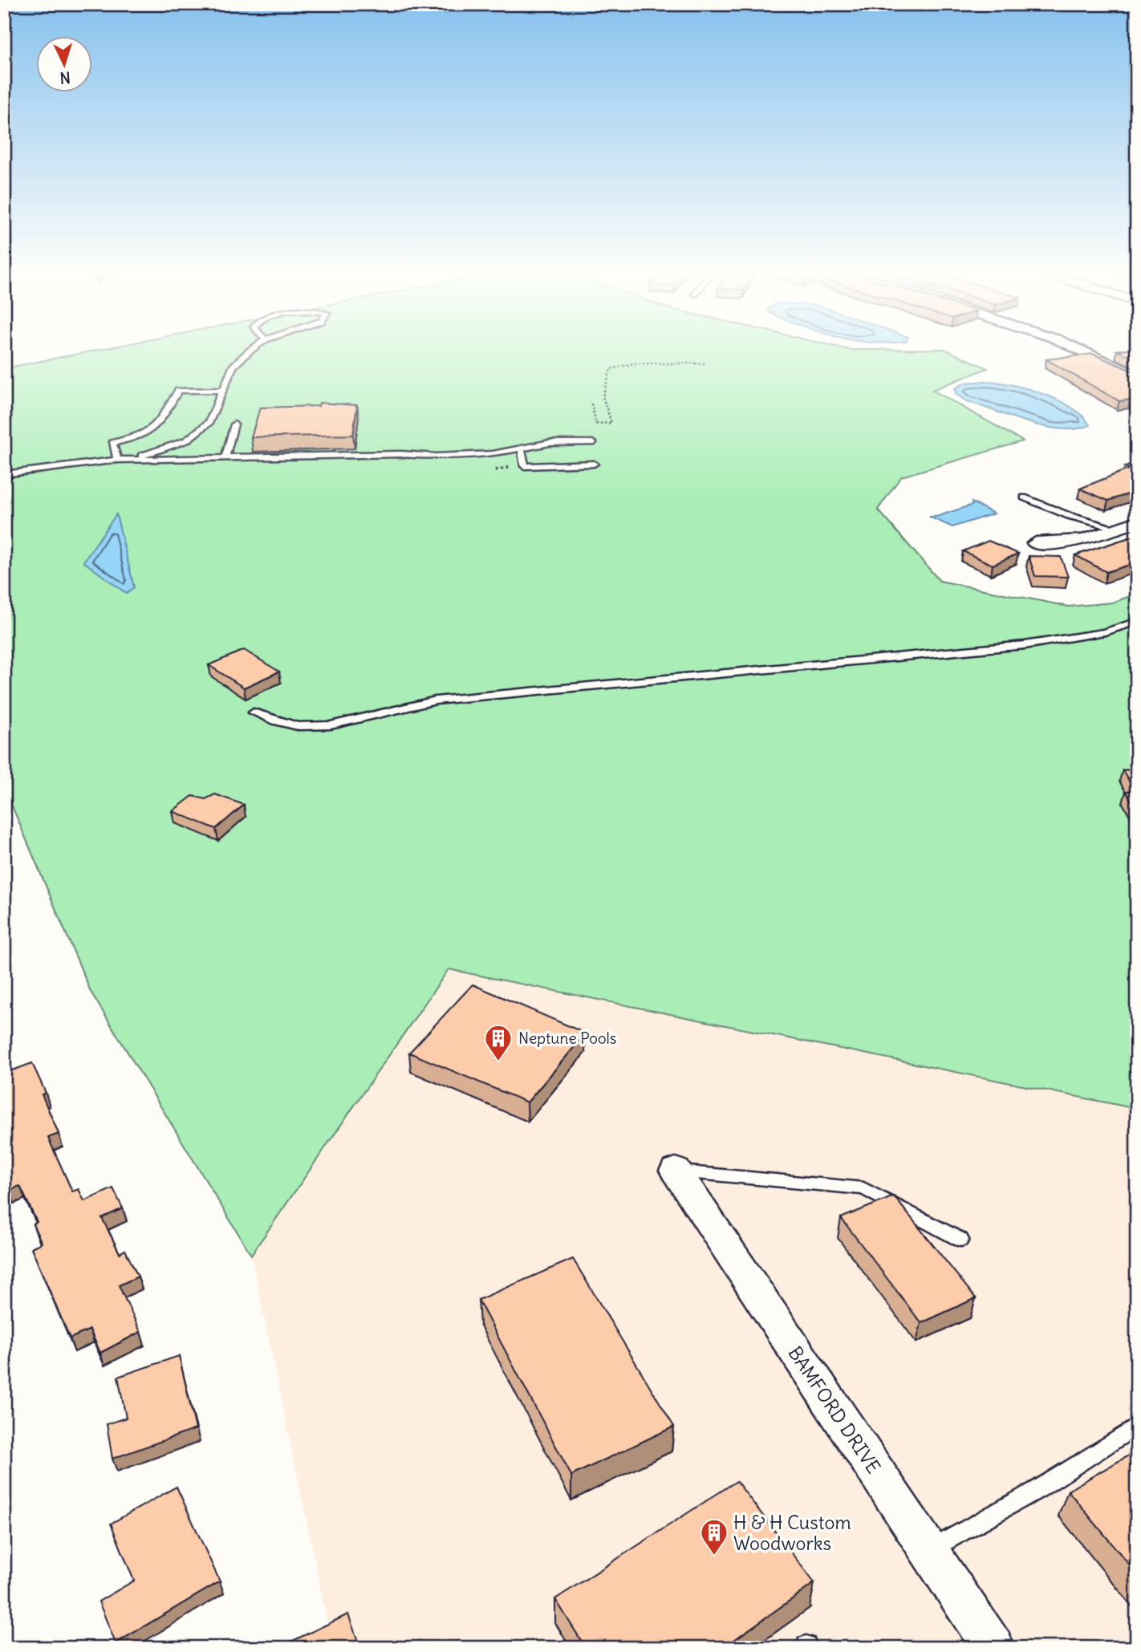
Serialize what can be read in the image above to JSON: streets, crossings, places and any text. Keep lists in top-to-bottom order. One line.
{"streets":{"street":["BAMFORD DRIVE"]},"places":{"building":["Neptune Pools","H & H Custom Woodworks"]},"north":"bottom"}
